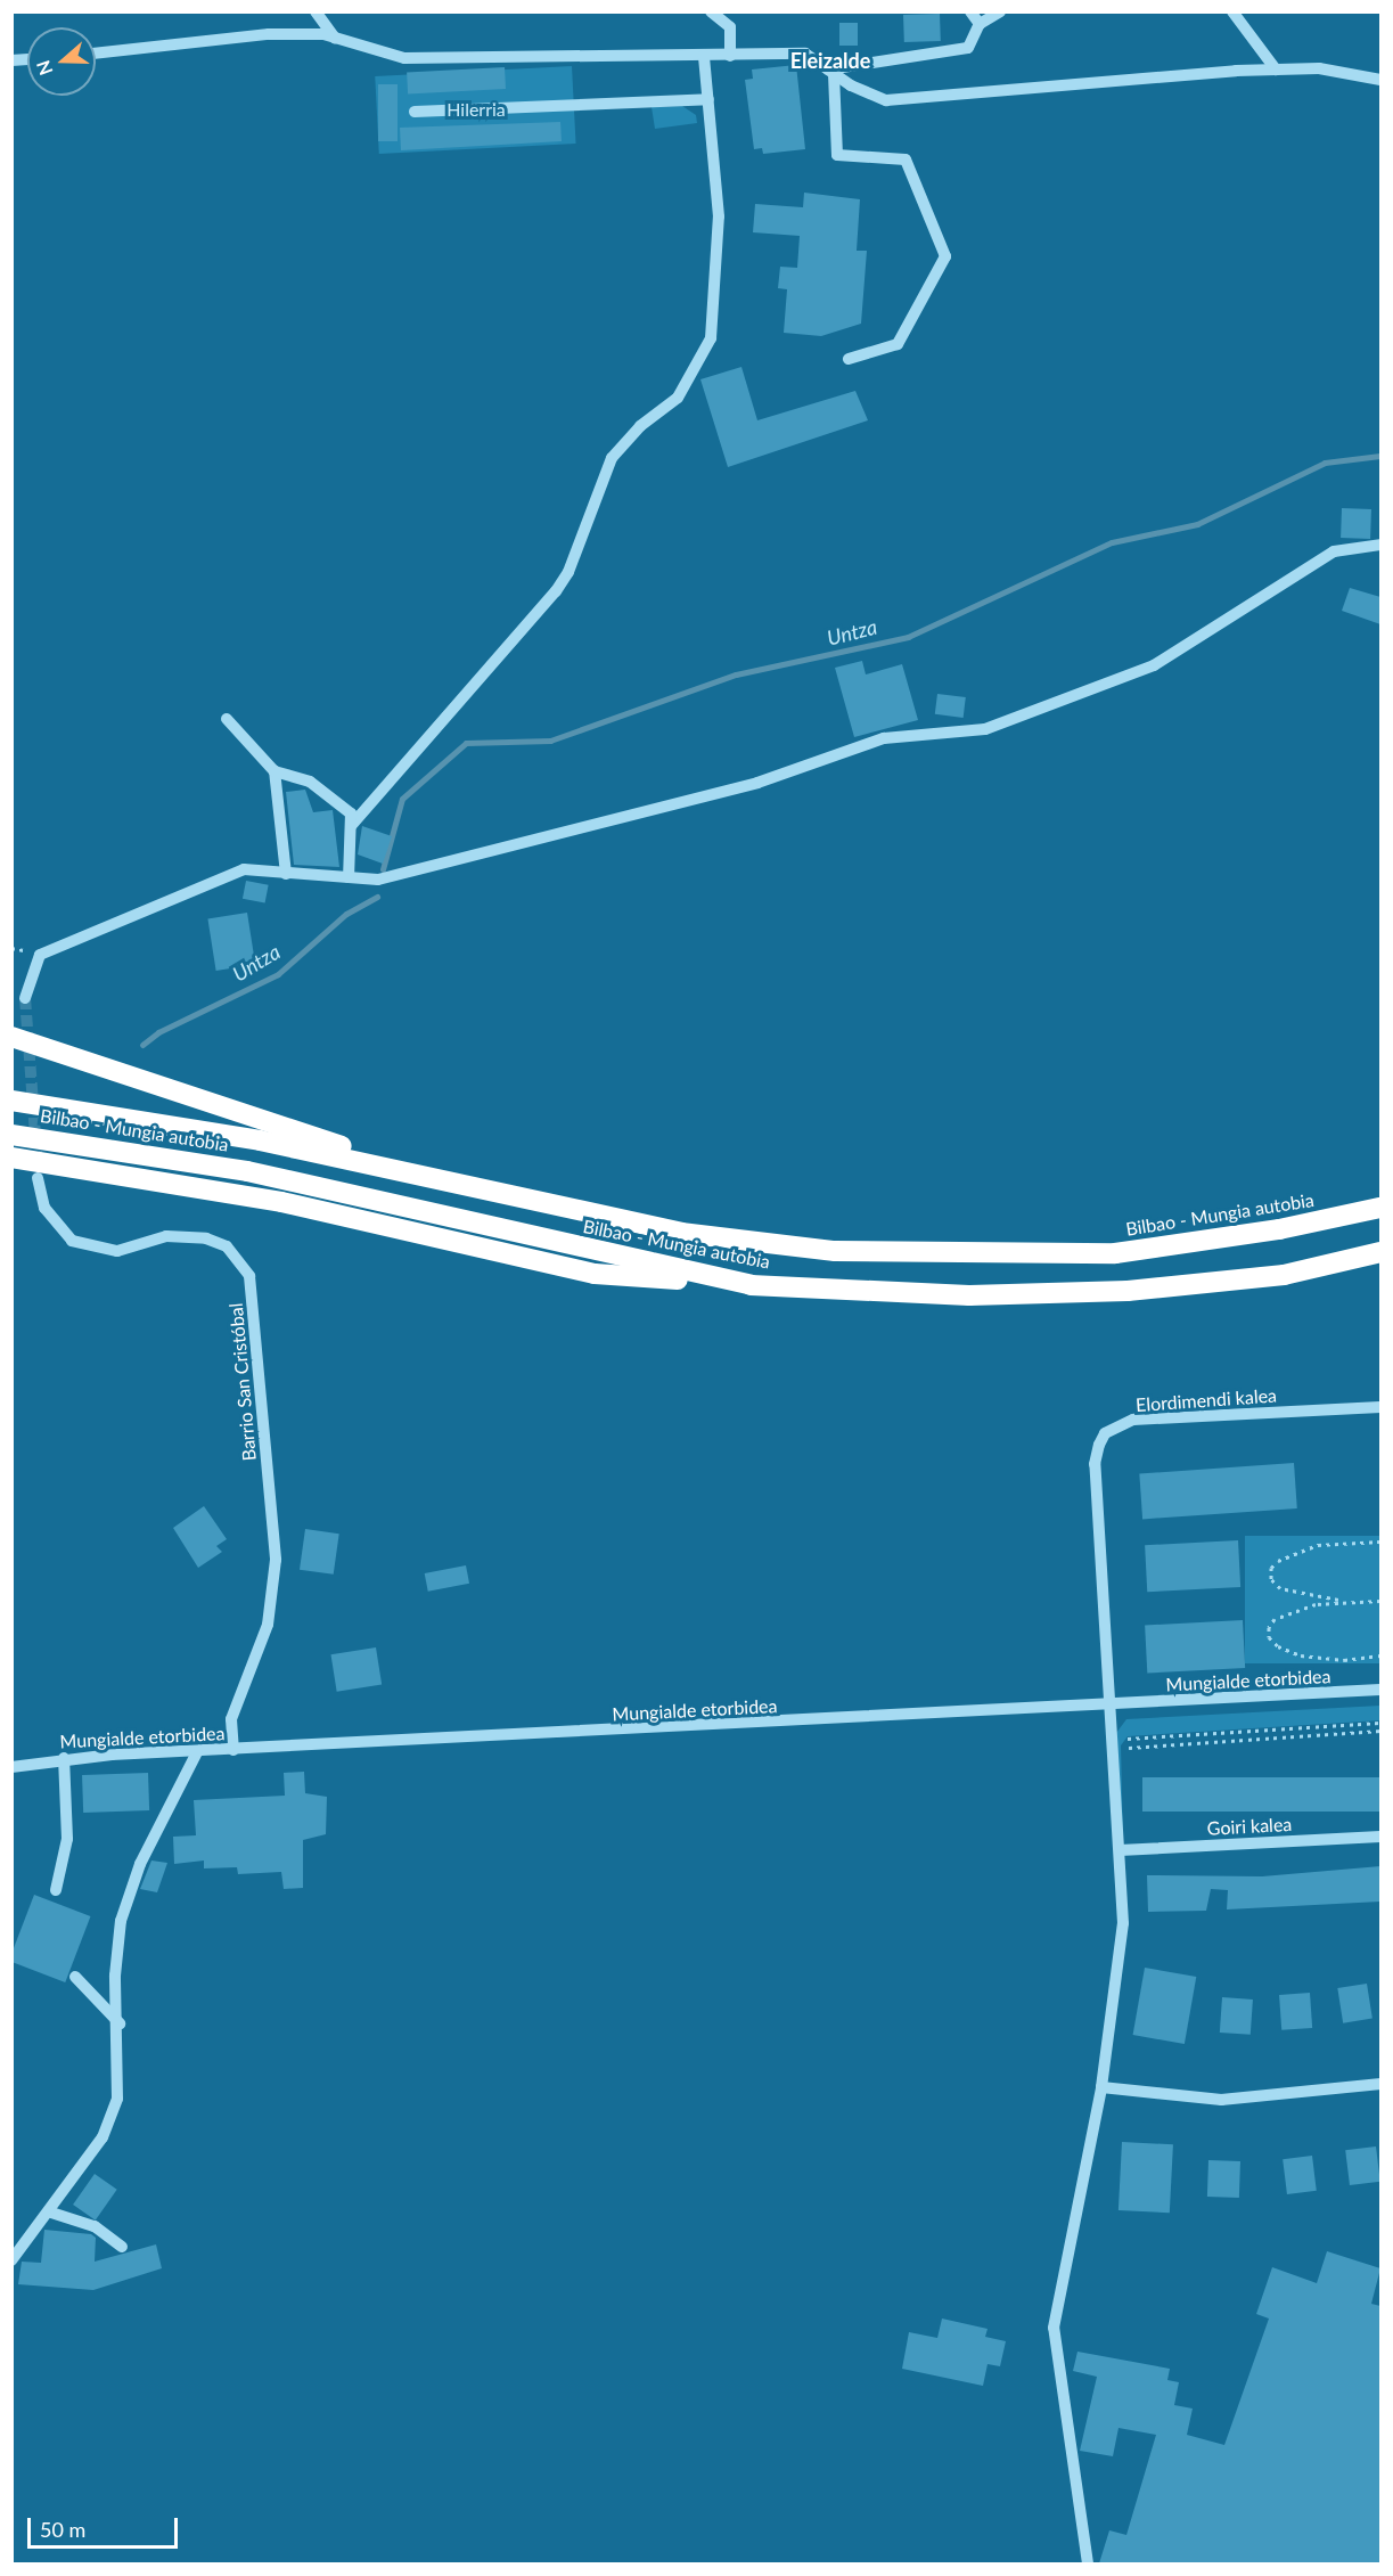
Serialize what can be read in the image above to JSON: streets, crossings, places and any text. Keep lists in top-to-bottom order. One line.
{"streets":{"highway":["Bilbao - Mungia autobia"],"street":["Barrio San Cristóbal","Elordimendi kalea","Mungialde etorbidea","Goiri kalea"]},"crossings":[["Barrio San Cristóbal","Mungialde etorbidea"],["Elordimendi kalea","Mungialde etorbidea"],["Elordimendi kalea","Goiri kalea"]],"districts":["Eleizalde"],"water":["Untza"],"parks":["Hilerria"],"scale_bar":"50 m","north":"left"}
